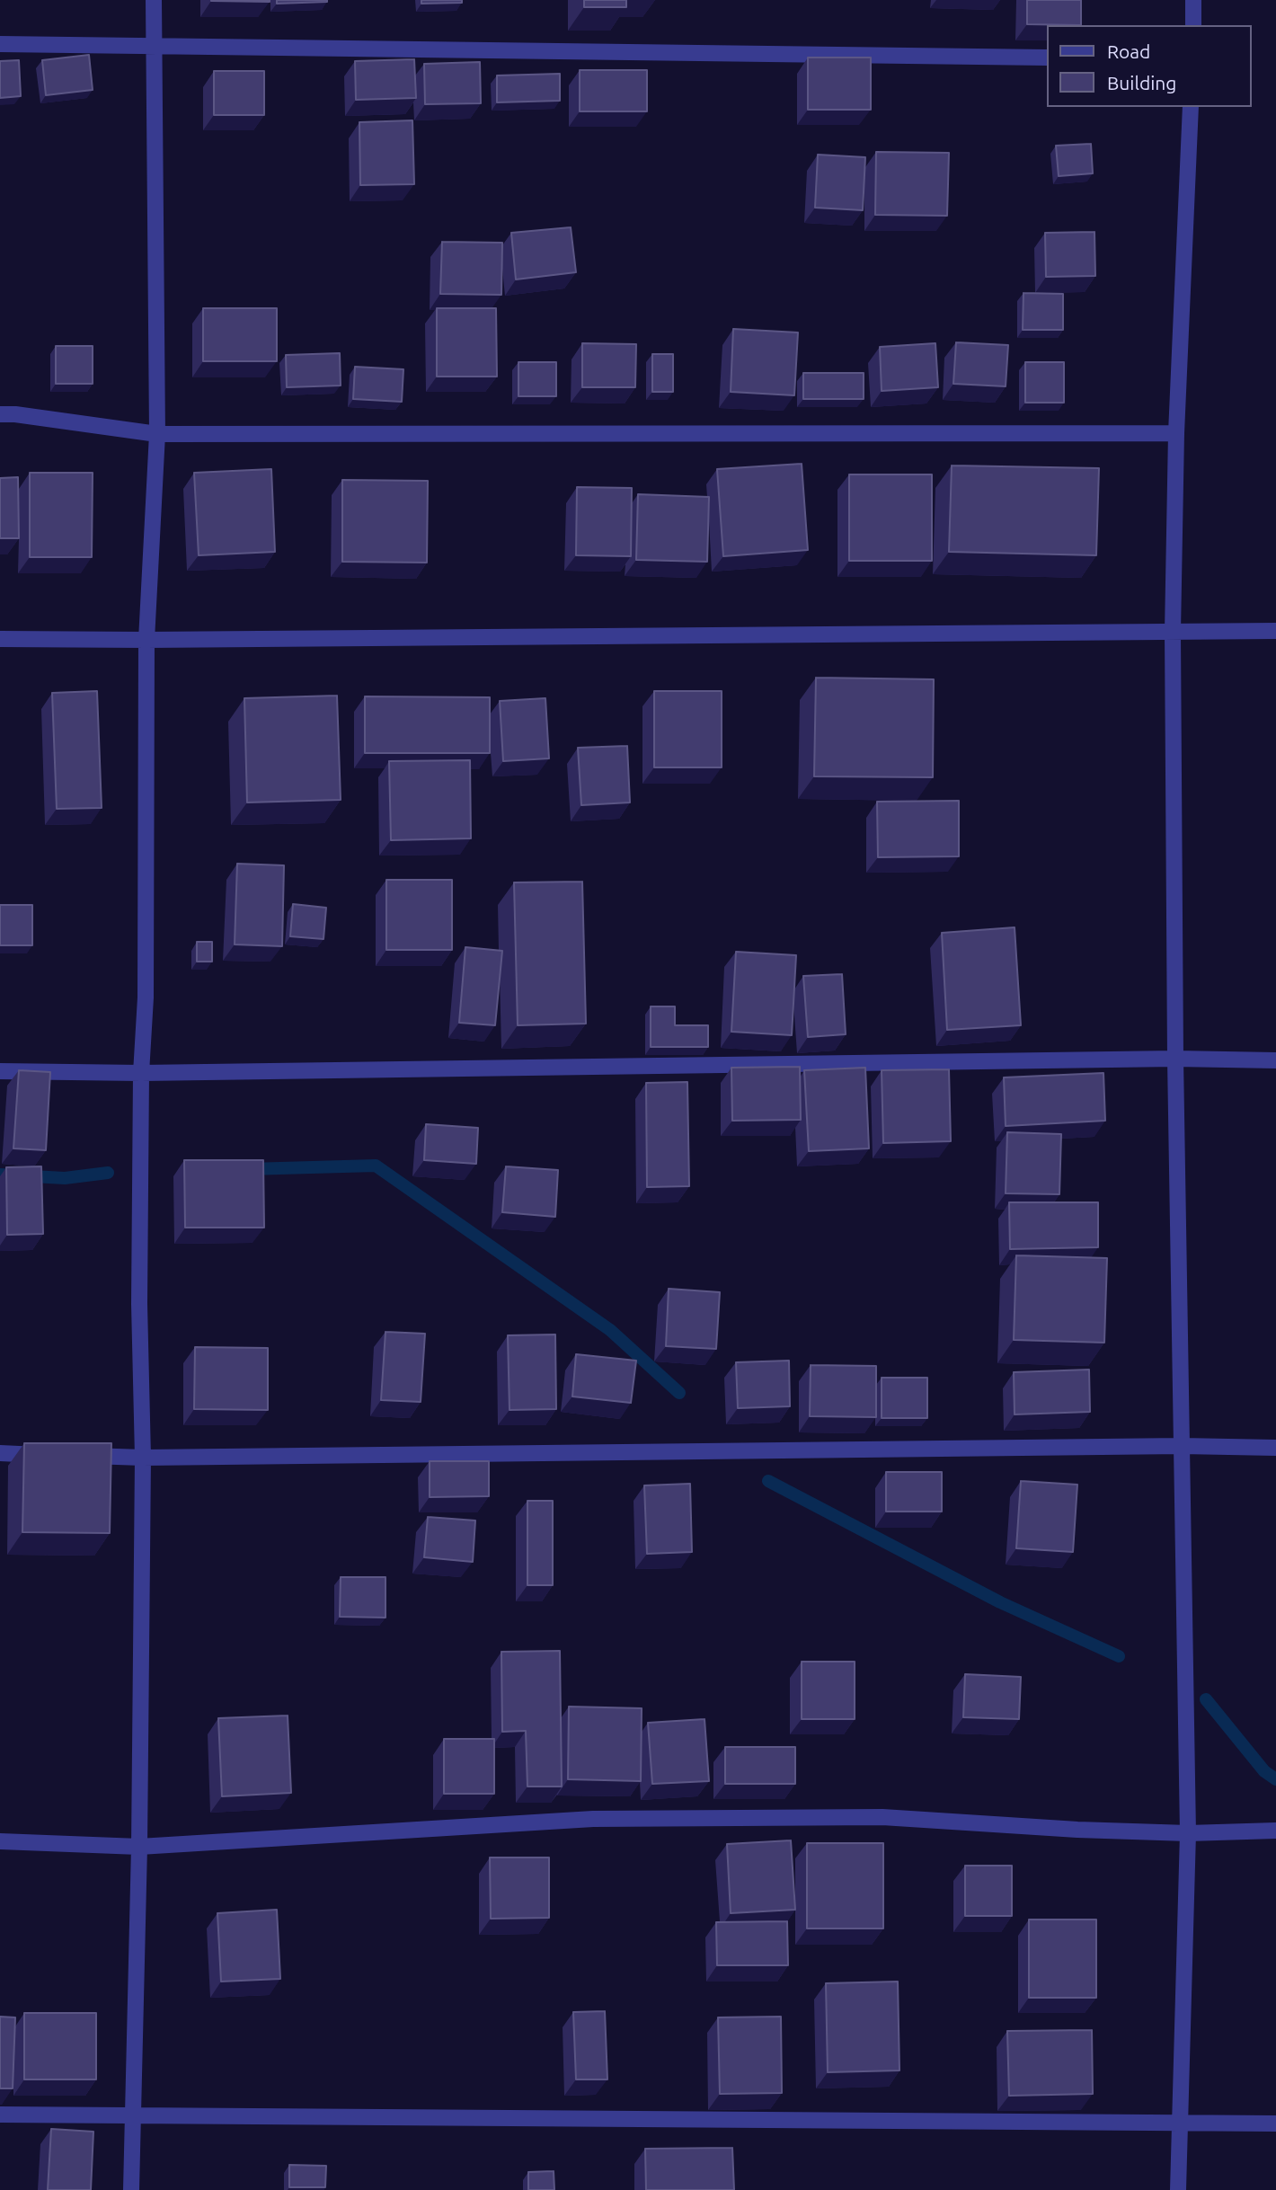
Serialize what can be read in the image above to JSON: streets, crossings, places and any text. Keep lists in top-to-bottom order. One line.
{"legend":["Road","Building"]}
